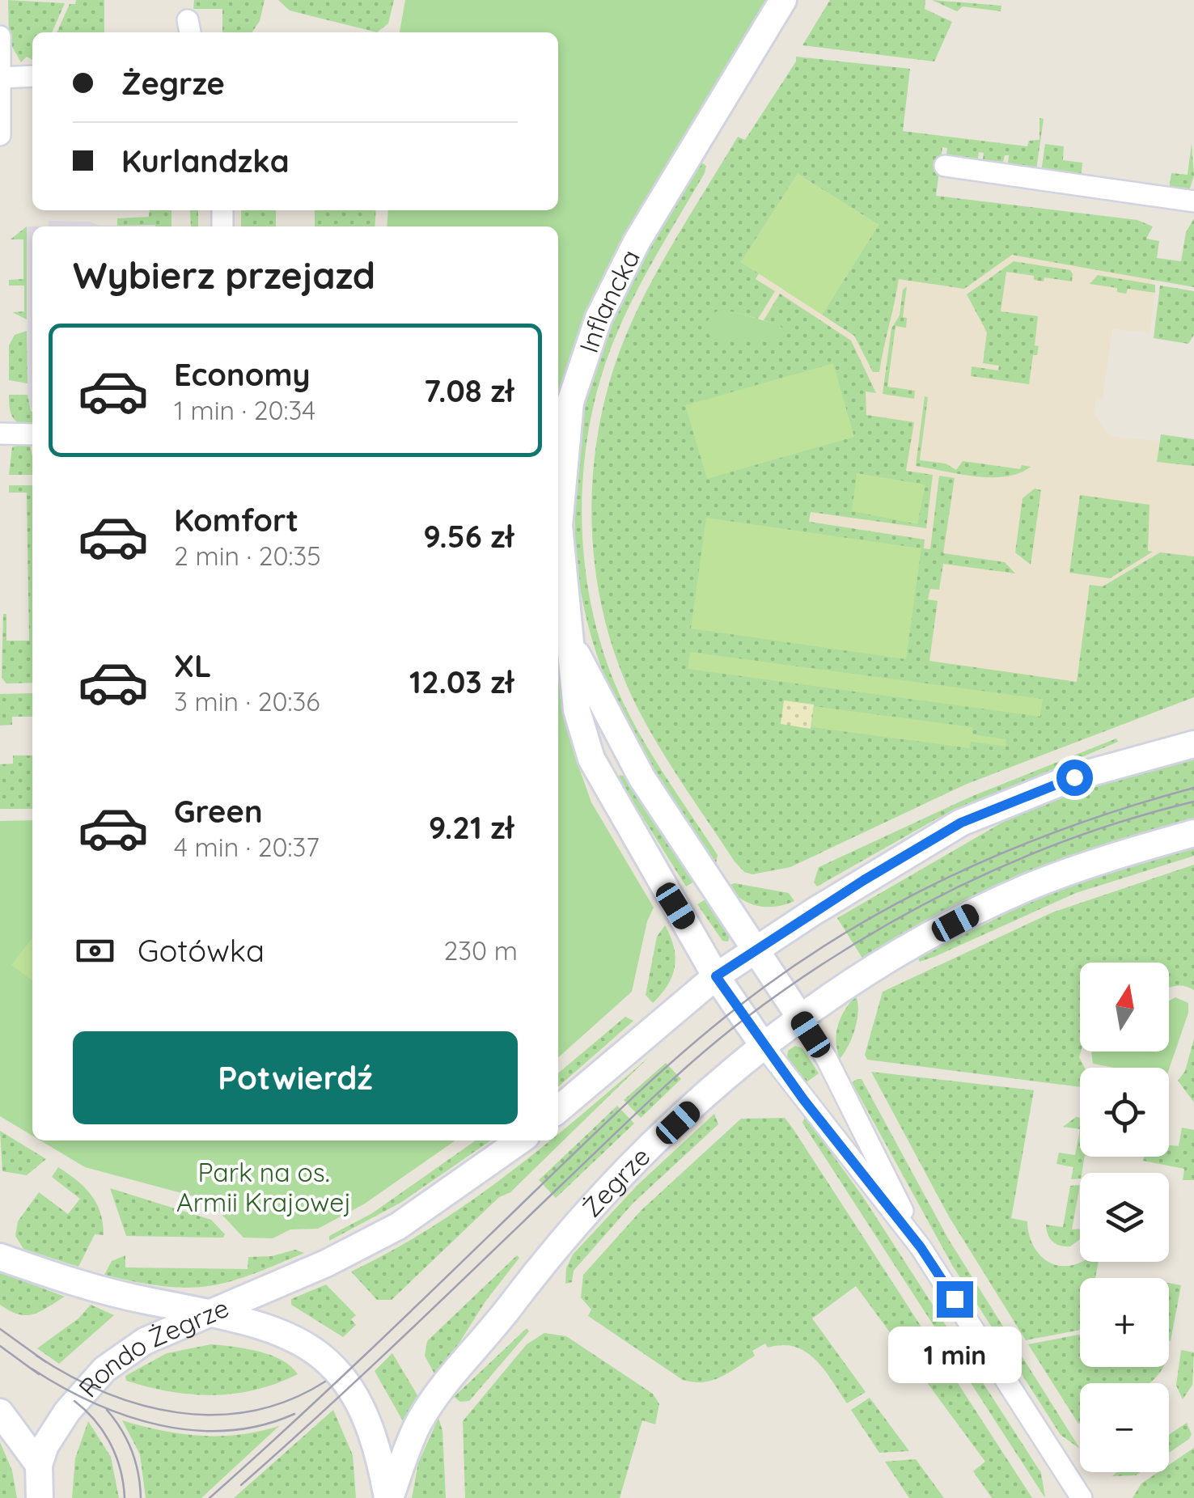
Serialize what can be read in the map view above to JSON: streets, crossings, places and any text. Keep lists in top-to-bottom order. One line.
{"streets":{"street":["Inflancka","Żegrze","Rondo Żegrze"]},"crossings":[["Inflancka","Żegrze"],["Żegrze","Rondo Żegrze"]],"parks":["Park na os. Armii Krajowej"],"north":"top","page":{"banner":["Żegrze","Kurlandzka"],"heading":"Wybierz przejazd","list":[{"name":"Economy","note":"1 min · 20:34","value":"7.08 zł"},{"name":"Komfort","note":"2 min · 20:35","value":"9.56 zł"},{"name":"XL","note":"3 min · 20:36","value":"12.03 zł"},{"name":"Green","note":"4 min · 20:37","value":"9.21 zł"}],"pay":["Gotówka","230 m"],"map_buttons":["+","−"],"buttons":"Potwierdź","bubble":"1 min"}}
